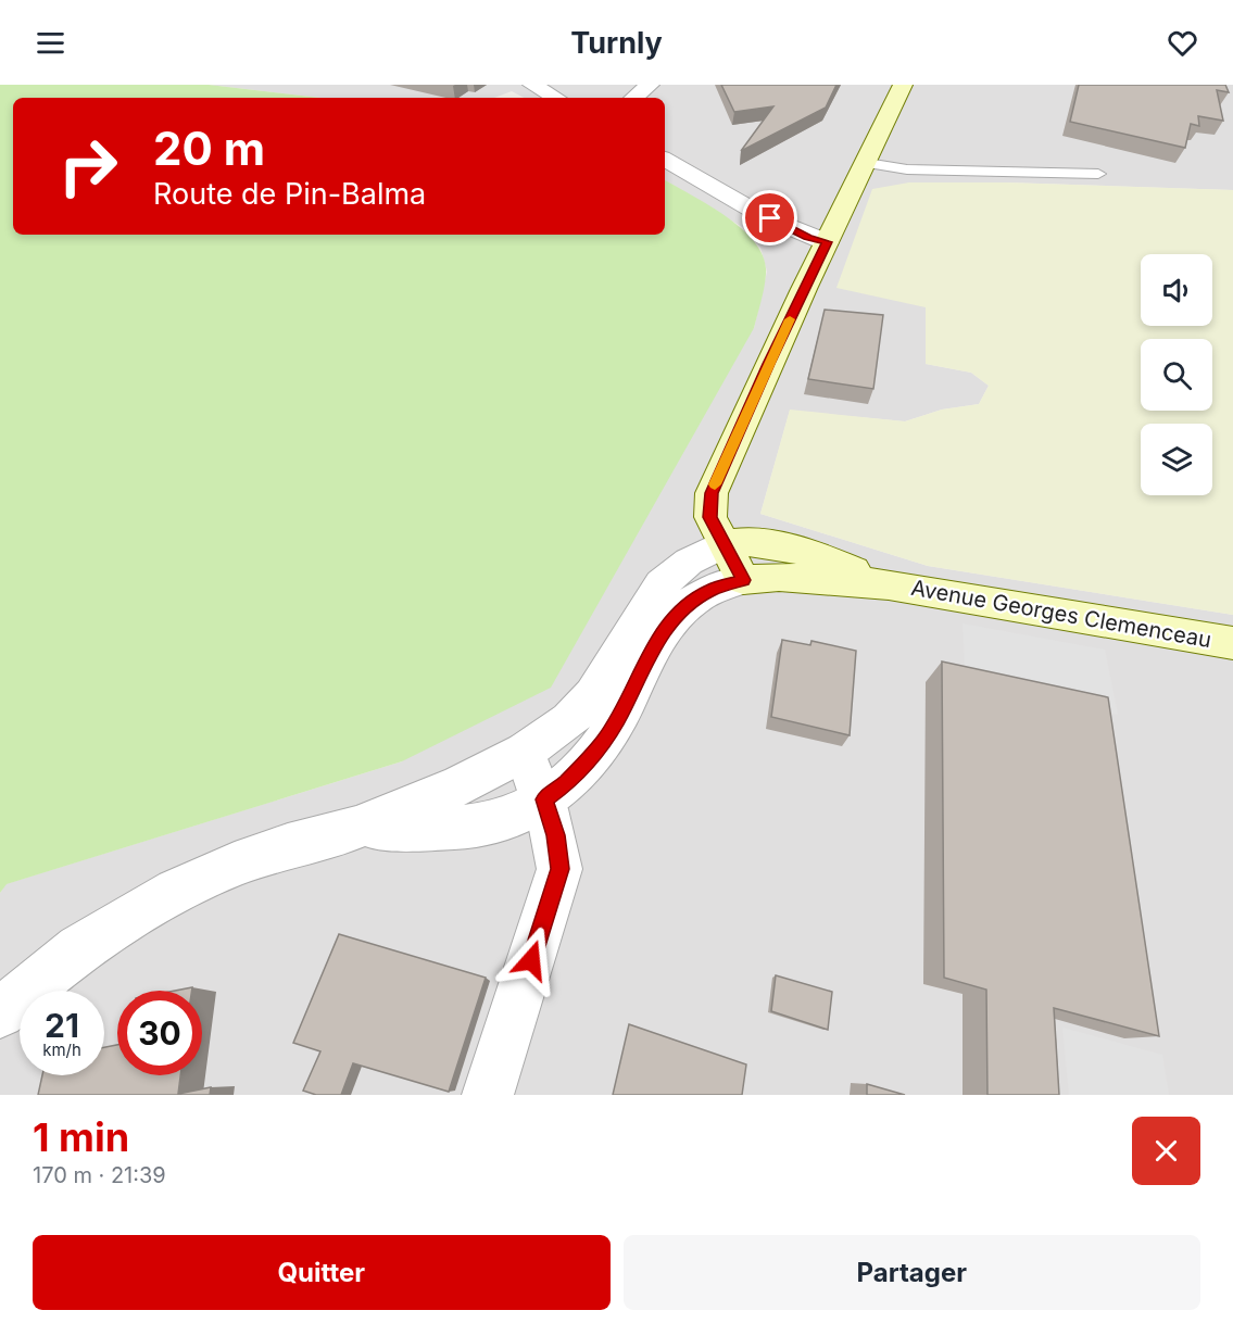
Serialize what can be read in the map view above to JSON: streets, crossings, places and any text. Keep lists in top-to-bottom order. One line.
{"streets":{"main road":["Avenue Georges Clemenceau"]},"page":{"header":"Turnly","turn":["20 m","Route de Pin-Balma"],"speed":"21 km/h","limit":"30","heading":["1 min","170 m · 21:39"],"buttons":["Quitter","Partager"]}}
